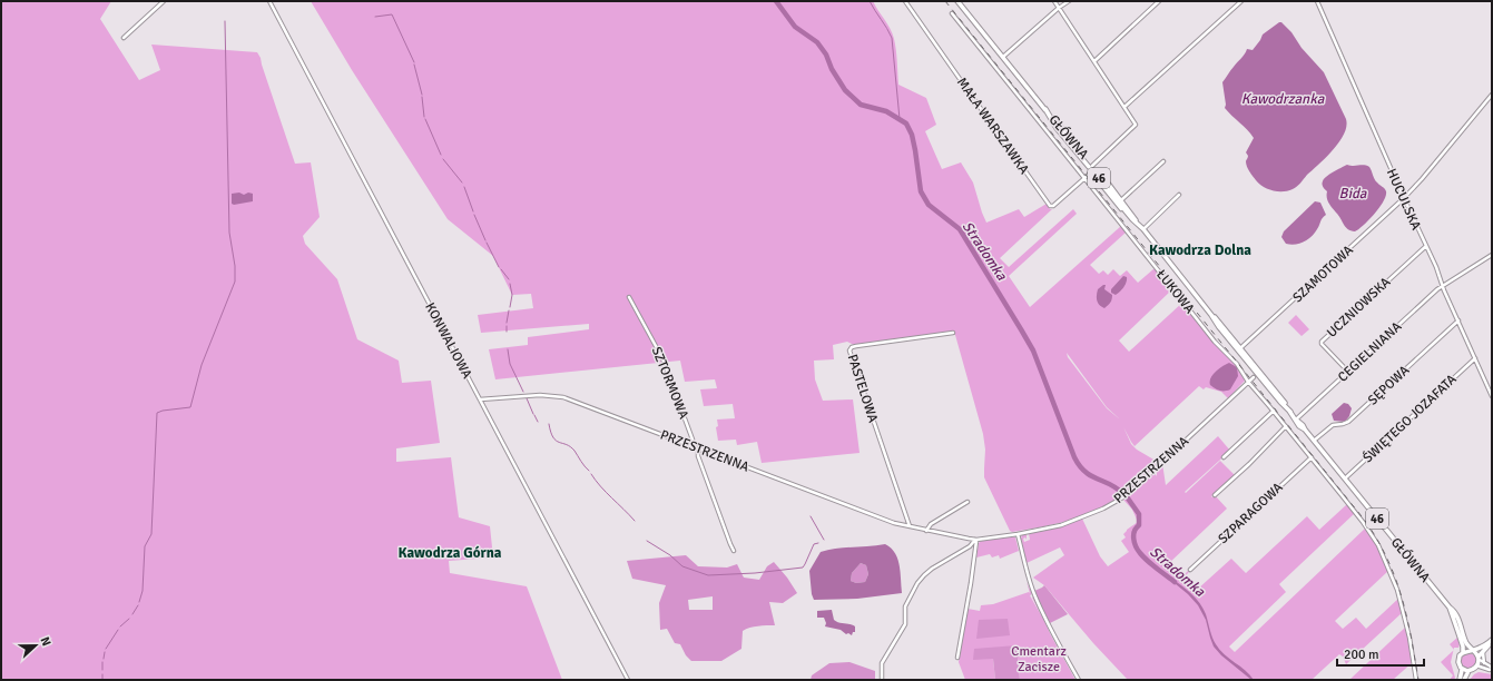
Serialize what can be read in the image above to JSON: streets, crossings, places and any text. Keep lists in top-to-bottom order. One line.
{"streets":{"main road":["GŁÓWNA","46"],"street":["MAŁA WARSZAWKA","HUCULSKA","SZAMOTOWA","ŁUKOWA","UCZNIOWSKA","KONWALIOWA","CEGIELNIANA","SZTORMOWA","SĘPOWA","PASTELOWA","ŚWIĘTEGO JOZAFATA","PRZESTRZENNA","SZPARAGOWA"]},"crossings":[["MAŁA WARSZAWKA","GŁÓWNA"],["MAŁA WARSZAWKA","ŁUKOWA"],["GŁÓWNA","46"],["GŁÓWNA","SZAMOTOWA"],["GŁÓWNA","CEGIELNIANA"],["GŁÓWNA","SĘPOWA"],["GŁÓWNA","ŚWIĘTEGO JOZAFATA"],["HUCULSKA","SZAMOTOWA"],["HUCULSKA","UCZNIOWSKA"],["HUCULSKA","CEGIELNIANA"],["HUCULSKA","SĘPOWA"],["HUCULSKA","ŚWIĘTEGO JOZAFATA"],["ŁUKOWA","PRZESTRZENNA"],["UCZNIOWSKA","CEGIELNIANA"],["KONWALIOWA","PRZESTRZENNA"],["SZTORMOWA","PRZESTRZENNA"],["PASTELOWA","PRZESTRZENNA"]],"districts":["Kawodrza Dolna","Kawodrza Górna"],"water":["Kawodrzanka","Bida","Stradomka"],"parks":["Cmentarz Zacisze"],"scale_bar":"200 m","north":"right"}
